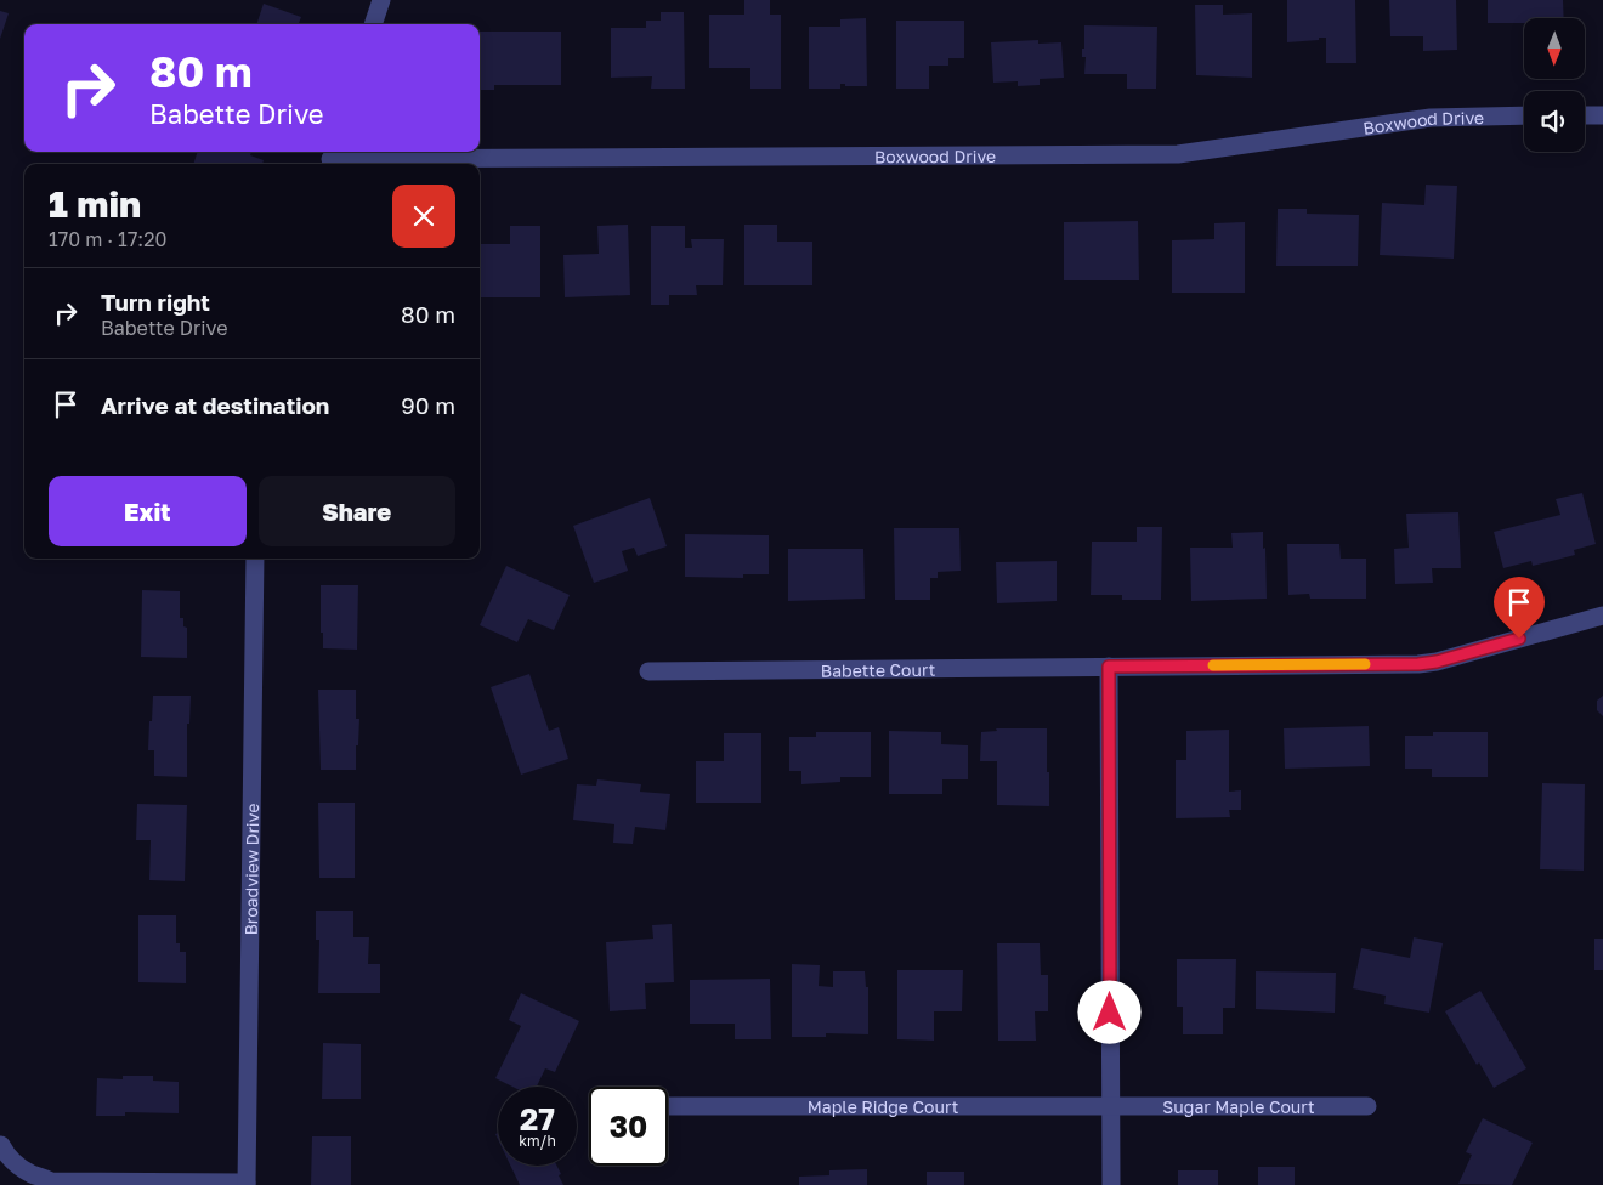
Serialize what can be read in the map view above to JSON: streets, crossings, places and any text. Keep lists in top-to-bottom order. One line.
{"streets":{"street":["Boxwood Drive","Babette Court","Broadview Drive","Maple Ridge Court","Sugar Maple Court"]},"crossings":[["Maple Ridge Court","Sugar Maple Court"]],"north":"bottom","page":{"turn":["80 m","Babette Drive"],"heading":["1 min","170 m · 17:20"],"list":[{"name":"Turn right","note":"Babette Drive","value":"80 m"},{"name":"Arrive at destination","value":"90 m"}],"buttons":["Exit","Share"],"speed":"27 km/h","limit":"30"}}
